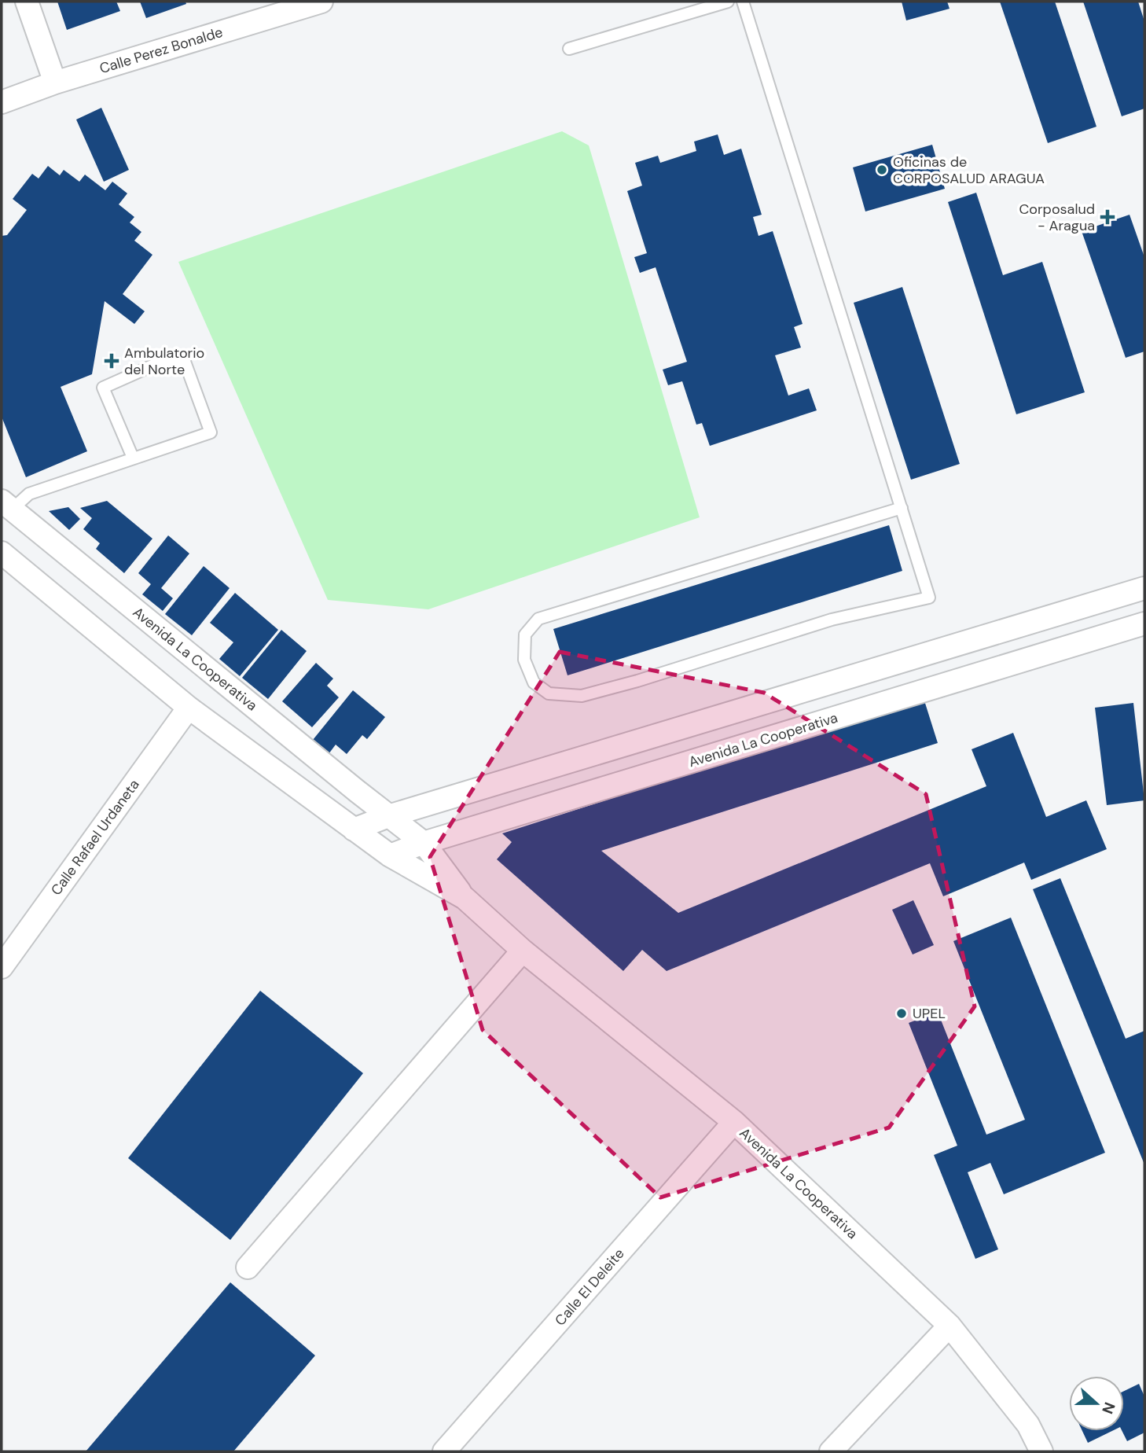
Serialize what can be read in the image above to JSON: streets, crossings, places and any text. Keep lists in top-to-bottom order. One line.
{"streets":{"street":["Calle Perez Bonalde","Avenida La Cooperativa","Calle Rafael Urdaneta","Calle El Deleite"]},"crossings":[["Avenida La Cooperativa","Calle Rafael Urdaneta"],["Avenida La Cooperativa","Calle El Deleite"]],"places":{"other":["Oficinas de CORPOSALUD ARAGUA","UPEL"],"health":["Corposalud - Aragua","Ambulatorio del Norte"]},"north":"right"}
